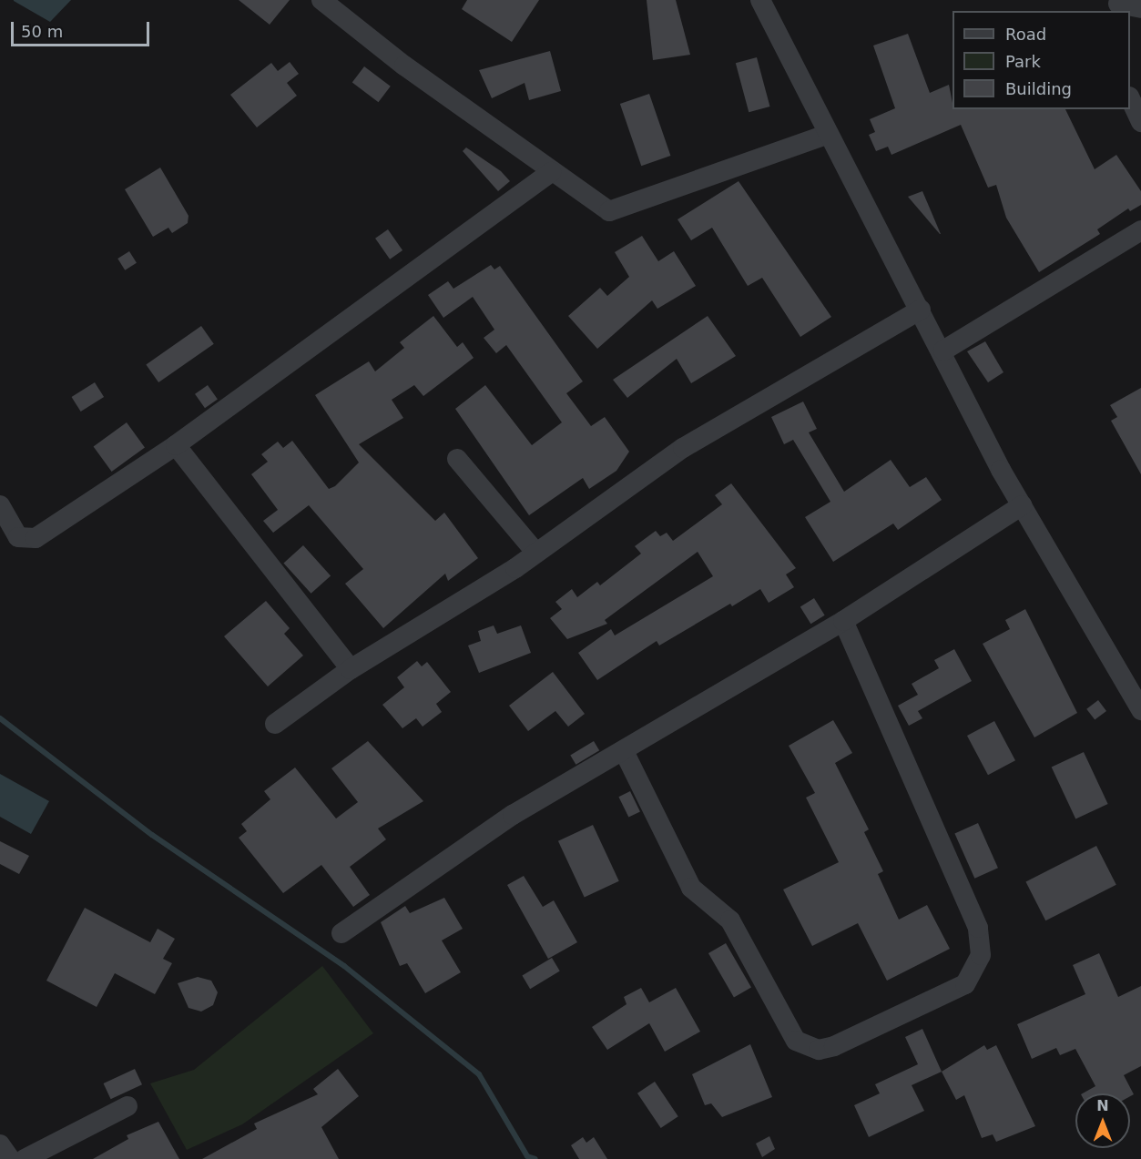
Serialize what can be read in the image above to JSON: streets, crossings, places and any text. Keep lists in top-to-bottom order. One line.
{"legend":["Road","Park","Building"],"scale_bar":"50 m","north":"top"}
